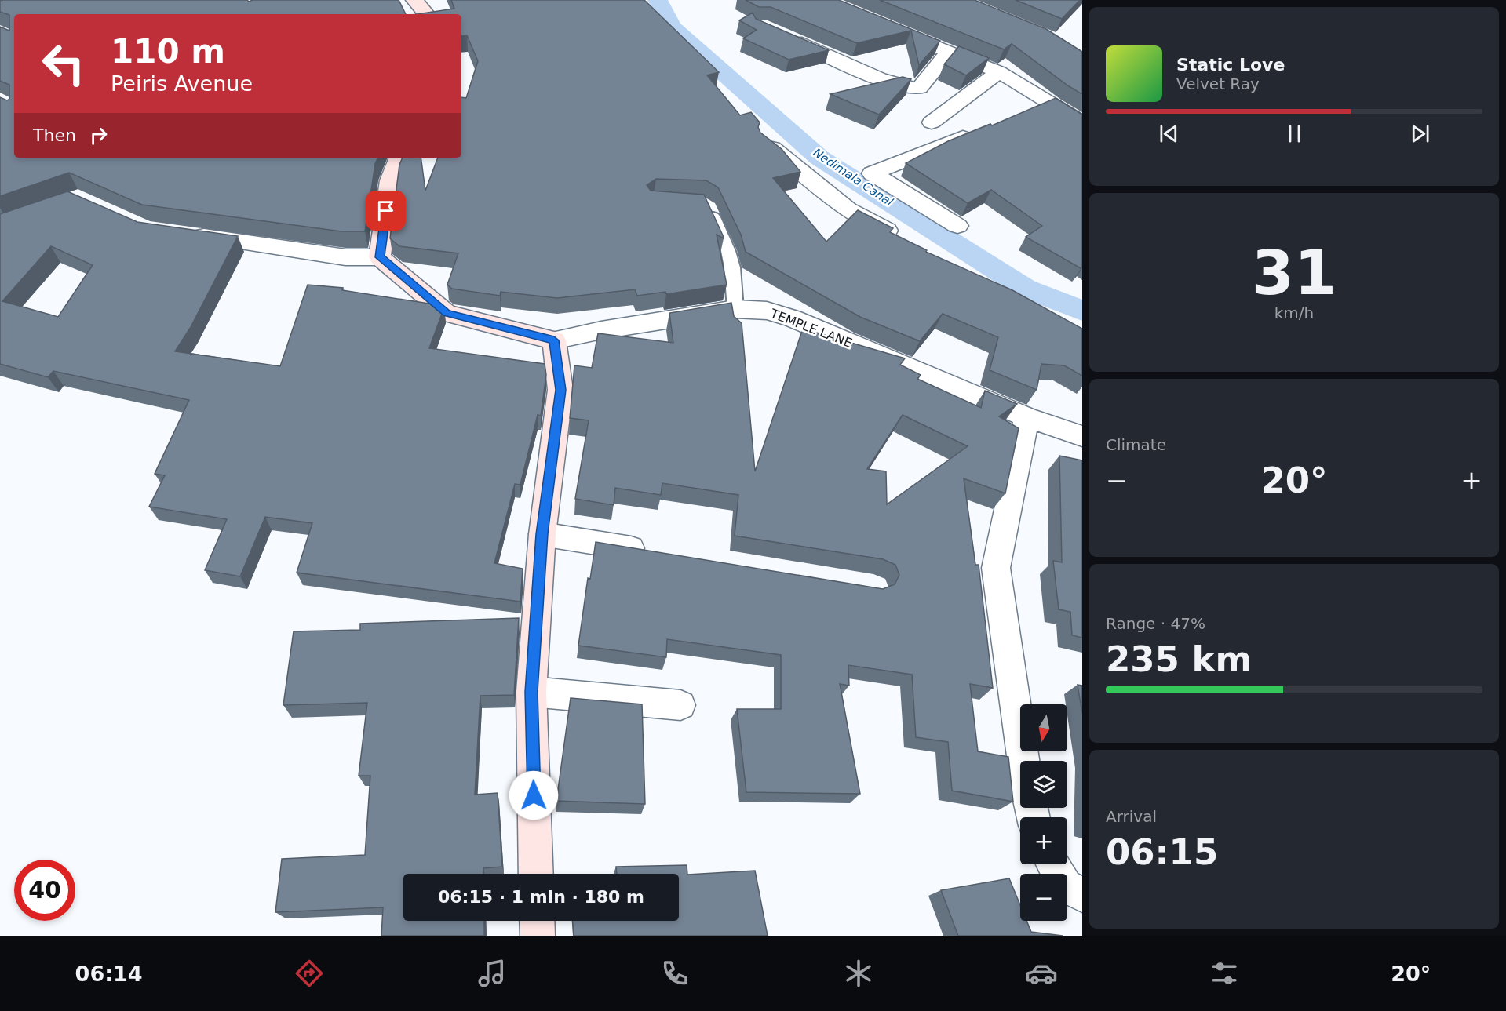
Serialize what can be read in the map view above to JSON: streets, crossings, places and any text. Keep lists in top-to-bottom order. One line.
{"streets":{"street":["TEMPLE LANE"]},"water":["Nedimala Canal"],"north":"bottom","page":{"turn":["110 m","Peiris Avenue"],"song":["Static Love","Velvet Ray"],"then":"Then","tile":[["31","km/h"],"Climate",["Range · 47%","235 km"],["Arrival","06:15"]],"heat":["−","20°","+"],"map_buttons":["+","−"],"limit":"40","trip":"06:15 · 1 min · 180 m","tabs":["06:14","20°"]}}
